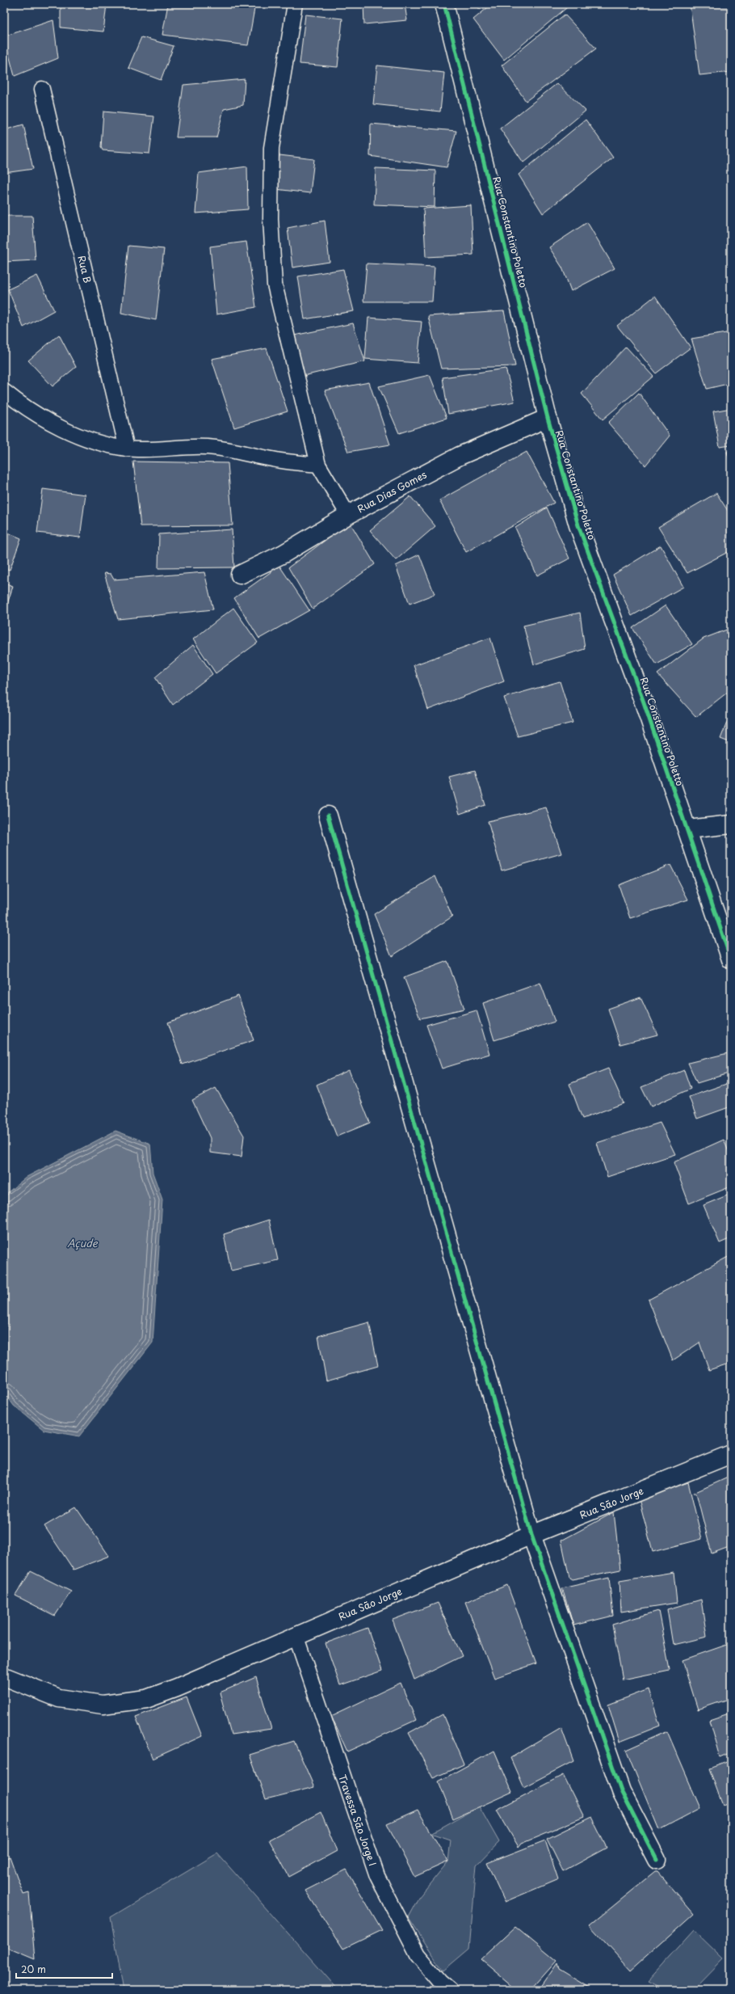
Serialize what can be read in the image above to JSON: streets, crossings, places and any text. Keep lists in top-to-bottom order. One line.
{"streets":{"street":["Rua Constantino Poletto","Rua Dias Gomes","Rua São Jorge"],"lane":["Rua B","Travessa São Jorge I"]},"crossings":[["Rua Constantino Poletto","Rua Dias Gomes"],["Rua São Jorge","Travessa São Jorge I"]],"water":["Açude"],"scale_bar":"20 m"}
